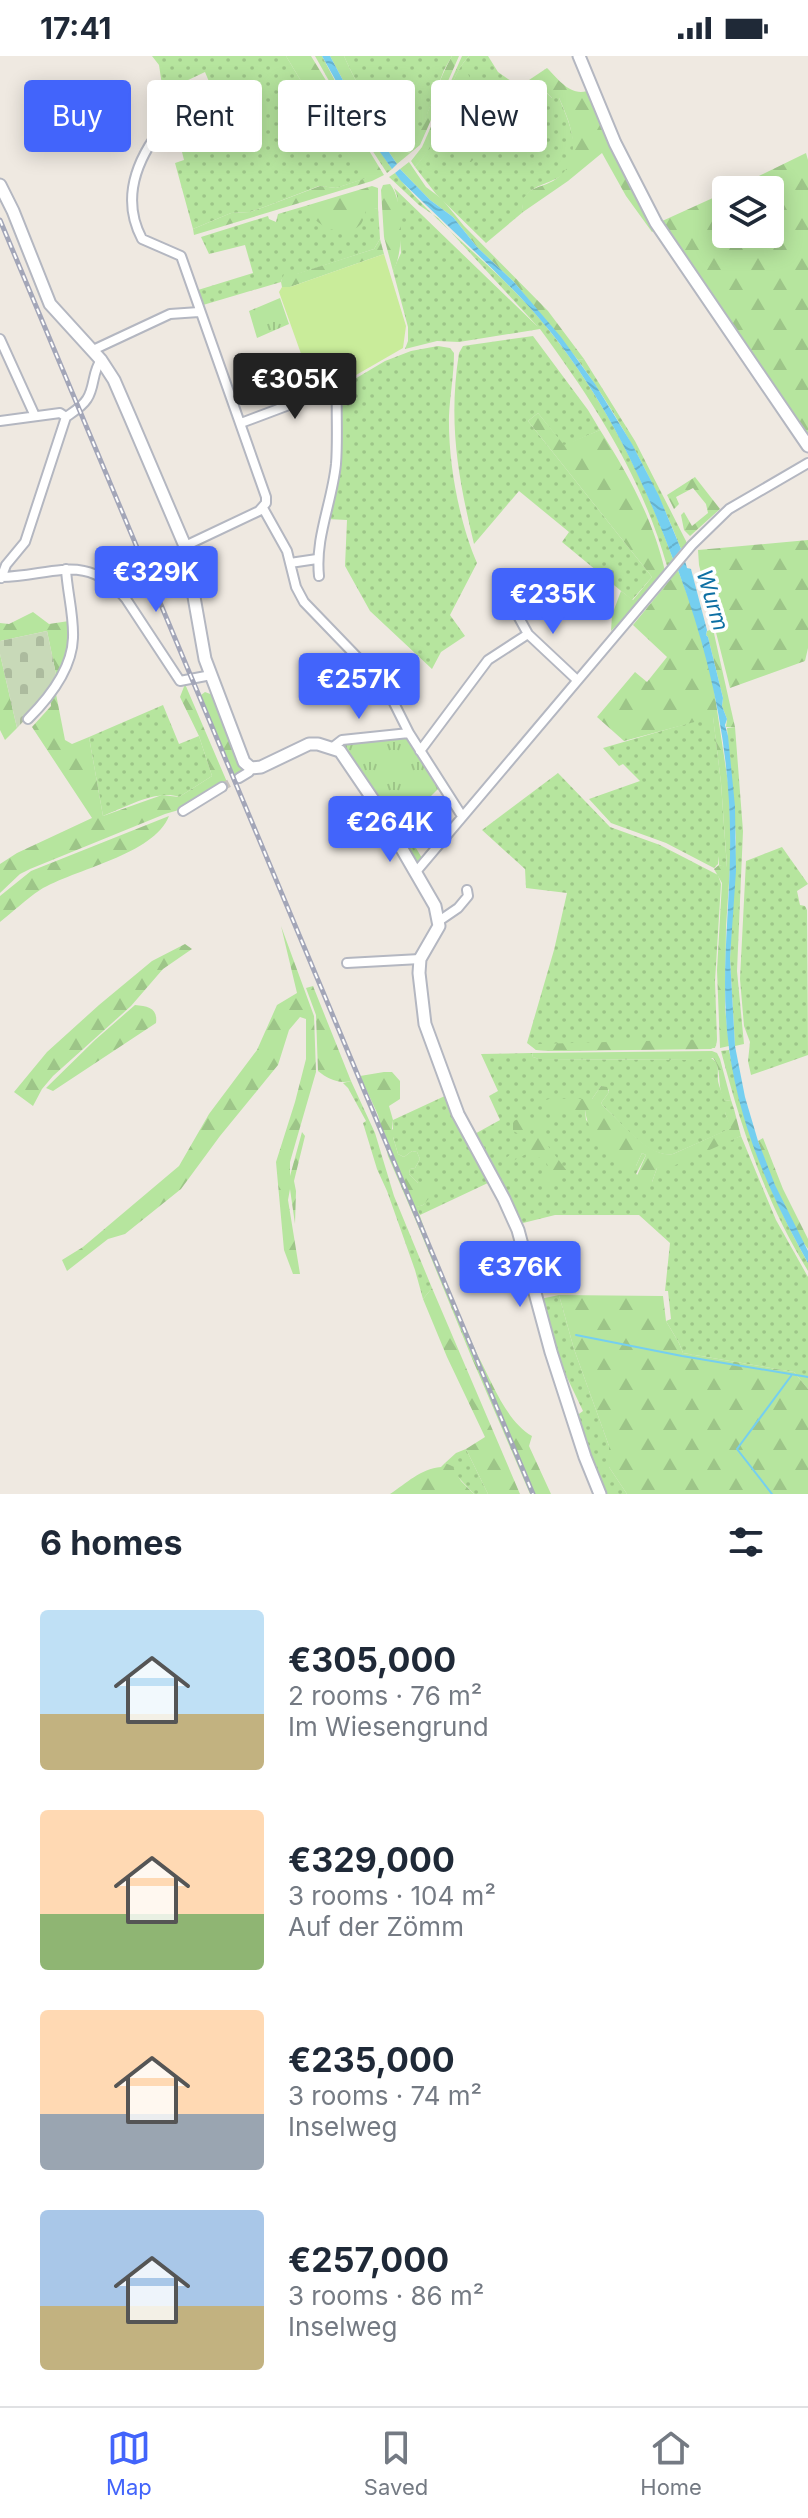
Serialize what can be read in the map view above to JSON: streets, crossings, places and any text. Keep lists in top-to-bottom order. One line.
{"water":["Wurm"],"page":{"status":"17:41","chip":["Buy","Rent","Filters","New"],"price":["€305K","€329K","€235K","€257K","€264K","€376K"],"heading":"6 homes","list":[{"name":"€305,000","note":"2 rooms · 76 m² · Im Wiesengrund"},{"name":"€329,000","note":"3 rooms · 104 m² · Auf der Zömm"},{"name":"€235,000","note":"3 rooms · 74 m² · Inselweg"},{"name":"€257,000","note":"3 rooms · 86 m² · Inselweg"}],"tabs":["Map","Saved","Home"]}}
